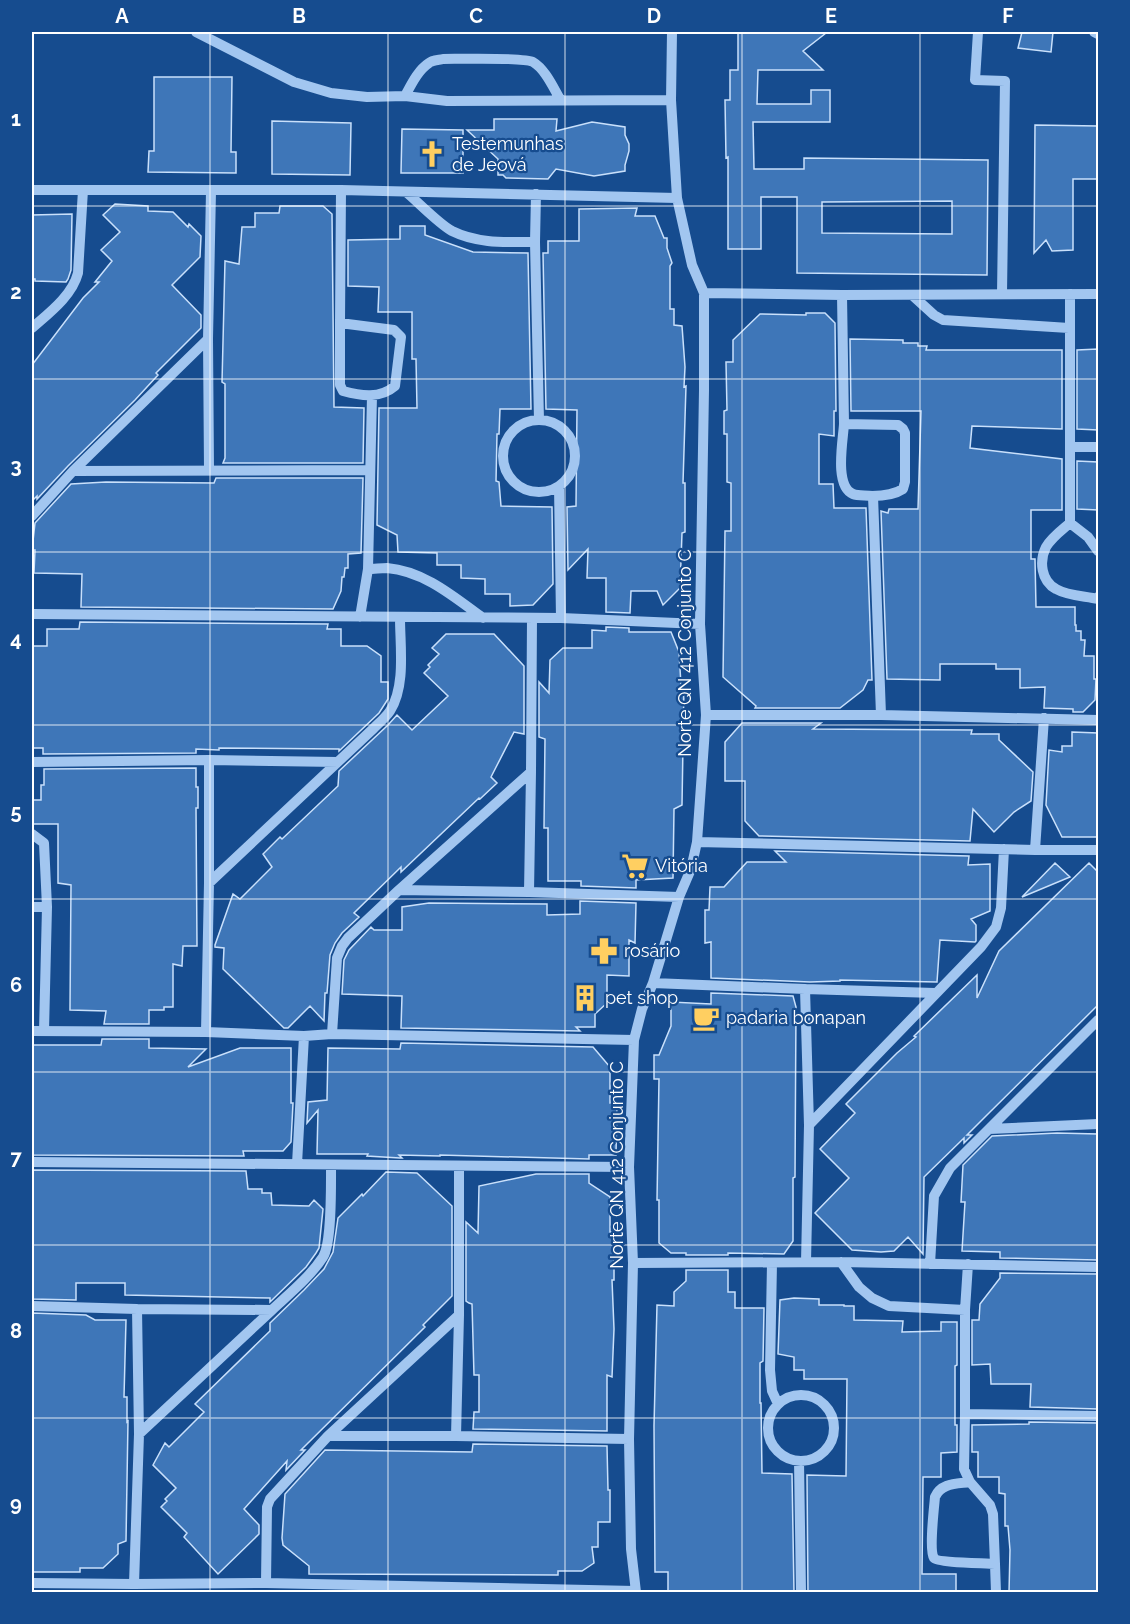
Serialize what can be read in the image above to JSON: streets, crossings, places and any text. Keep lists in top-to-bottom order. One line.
{"streets":{"street":["Norte QN 412 Conjunto C"]},"places":{"church":["Testemunhas de Jeová"],"supermarket":["Vitória"],"pharmacy":["rosário"],"building":["pet shop"],"cafe":["padaria bonapan"]},"grid":{"columns":["A","B","C","D","E","F"],"rows":["1","2","3","4","5","6","7","8","9"]}}
